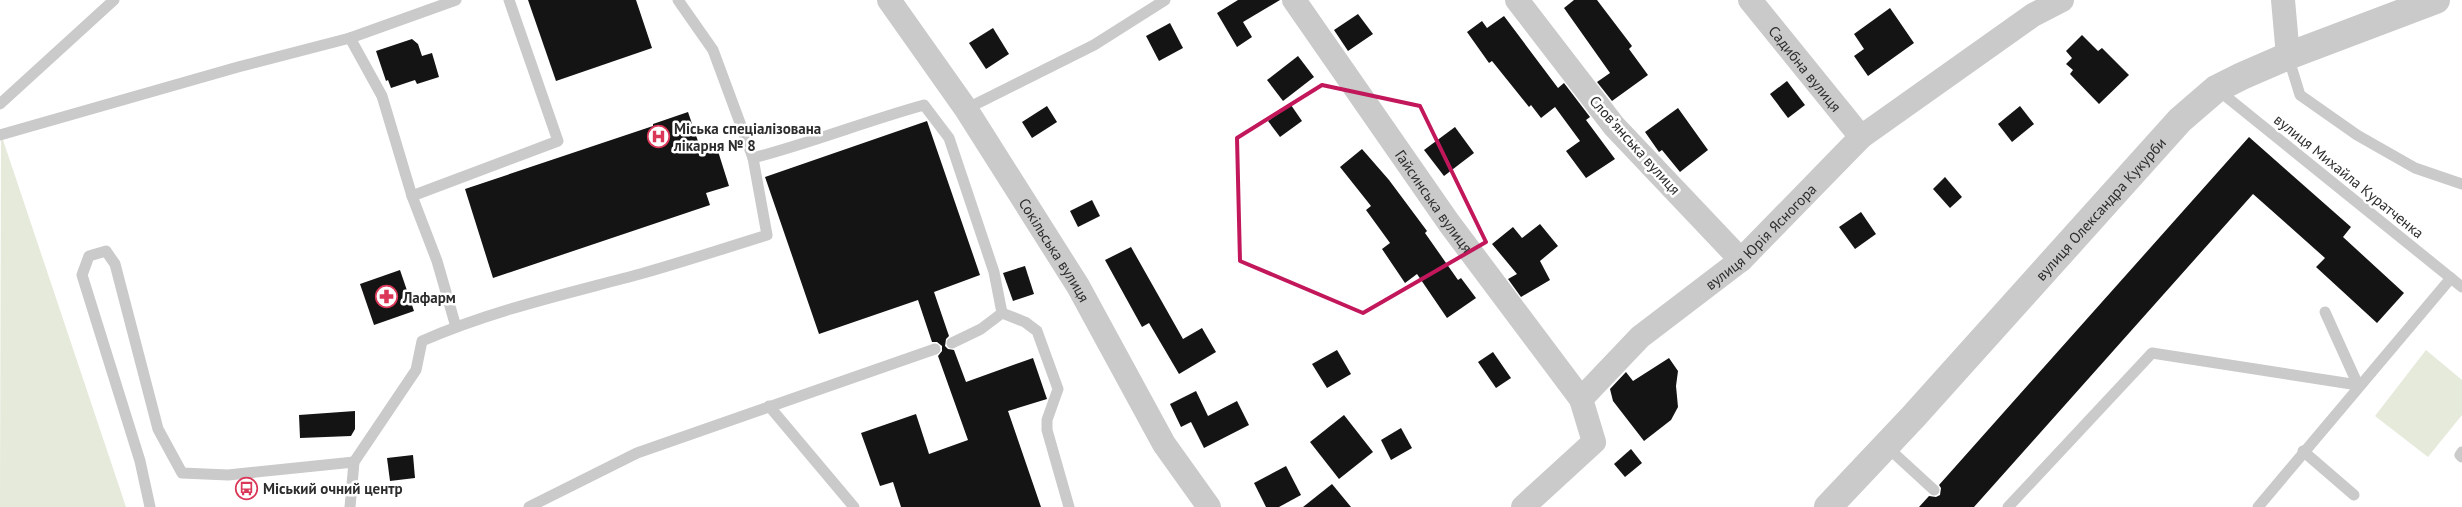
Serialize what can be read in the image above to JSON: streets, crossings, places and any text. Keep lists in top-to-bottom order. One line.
{"streets":{"street":["Садибна вулиця","Словʼянська вулиця","Гайсинська вулиця","вулиця Олександра Кукурби","вулиця Юрія Ясногора","Сокільська вулиця"],"lane":["вулиця Михайла Куратченка"]},"crossings":[["Садибна вулиця","вулиця Юрія Ясногора"],["Словʼянська вулиця","вулиця Юрія Ясногора"],["вулиця Михайла Куратченка","вулиця Олександра Кукурби"],["Гайсинська вулиця","вулиця Юрія Ясногора"]],"places":{"hospital":["Міська спеціалізована лікарня № 8"],"pharmacy":["Лафарм"],"bus stop":["Міський очний центр"]}}
